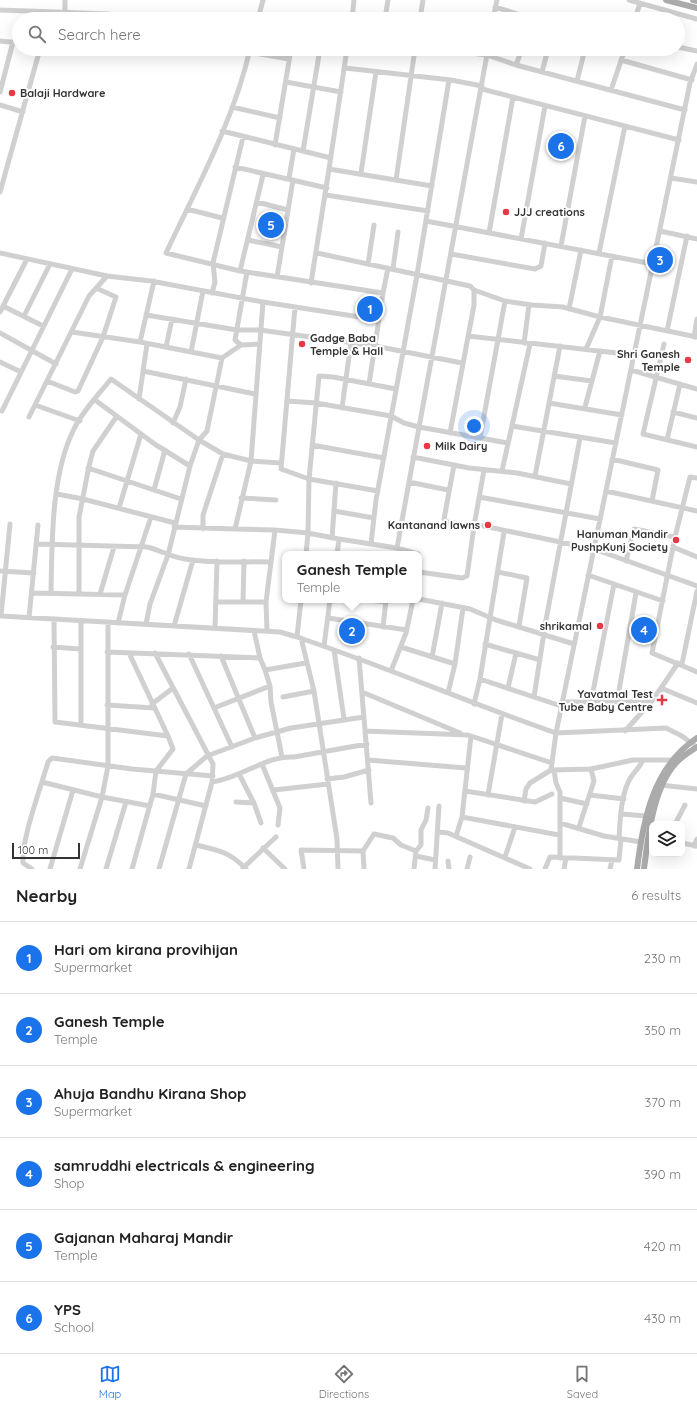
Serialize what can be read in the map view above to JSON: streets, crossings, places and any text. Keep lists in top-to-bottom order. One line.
{"places":{"other":["Balaji Hardware","JJJ creations","Gadge Baba Temple & Hall","Shri Ganesh Temple","Milk Dairy","Kantanand lawns","Hanuman Mandir PushpKunj Society","shrikamal"],"health":["Yavatmal Test Tube Baby Centre"]},"scale_bar":"100 m","page":{"search":"Search here","pins":["6","5","3","1","4","2"],"popup":["Ganesh Temple","Temple"],"scale":"100 m","heading":["Nearby","6 results"],"list":[{"mark":"1","name":"Hari om kirana provihijan","note":"Supermarket","value":"230 m"},{"mark":"2","name":"Ganesh Temple","note":"Temple","value":"350 m"},{"mark":"3","name":"Ahuja Bandhu Kirana Shop","note":"Supermarket","value":"370 m"},{"mark":"4","name":"samruddhi electricals & engineering","note":"Shop","value":"390 m"},{"mark":"5","name":"Gajanan Maharaj Mandir","note":"Temple","value":"420 m"},{"mark":"6","name":"YPS","note":"School","value":"430 m"}],"nav":["Map","Directions","Saved"]}}
